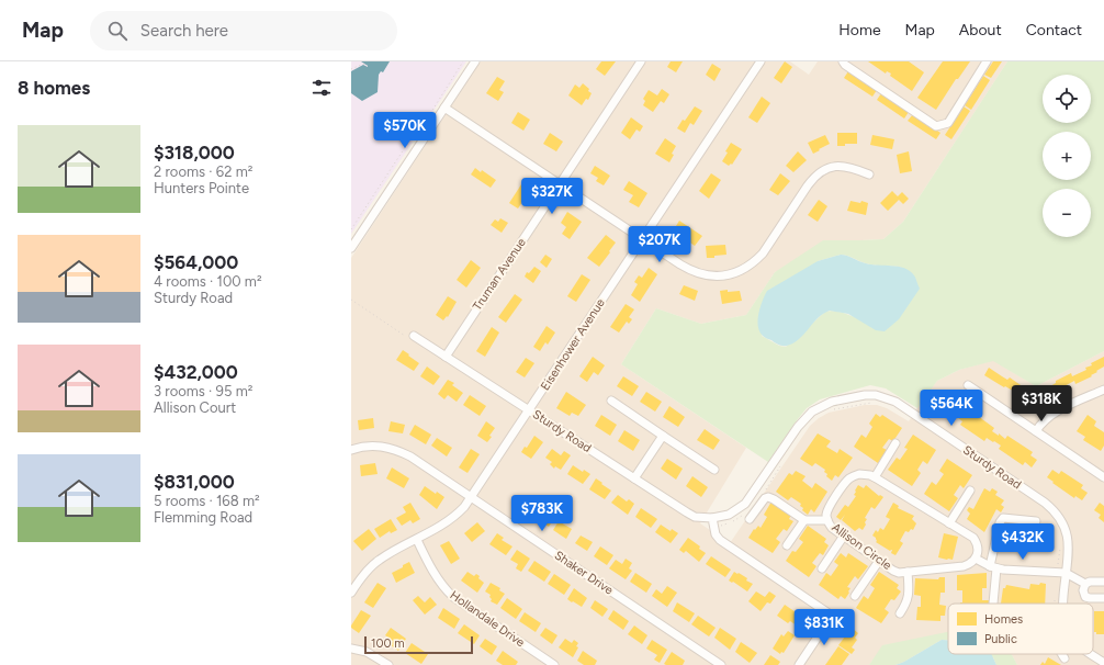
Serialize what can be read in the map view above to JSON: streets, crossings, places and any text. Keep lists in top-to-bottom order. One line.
{"streets":{"street":["Truman Avenue","Eisenhower Avenue","Sturdy Road","Allison Circle","Shaker Drive","Hollandale Drive"]},"crossings":[["Truman Avenue","Sturdy Road"],["Eisenhower Avenue","Sturdy Road"],["Eisenhower Avenue","Shaker Drive"],["Eisenhower Avenue","Hollandale Drive"]],"legend":["Homes","Public"],"scale_bar":"100 m","page":{"header":"Map","search":"Search here","nav":["Home","Map","About","Contact"],"heading":"8 homes","map_buttons":["+","−"],"price":["$570K","$327K","$207K","$318K","$564K","$783K","$432K","$831K"],"list":[{"name":"$318,000","note":"2 rooms · 62 m² · Hunters Pointe"},{"name":"$564,000","note":"4 rooms · 100 m² · Sturdy Road"},{"name":"$432,000","note":"3 rooms · 95 m² · Allison Court"},{"name":"$831,000","note":"5 rooms · 168 m² · Flemming Road"}],"scale":"100 m"}}
